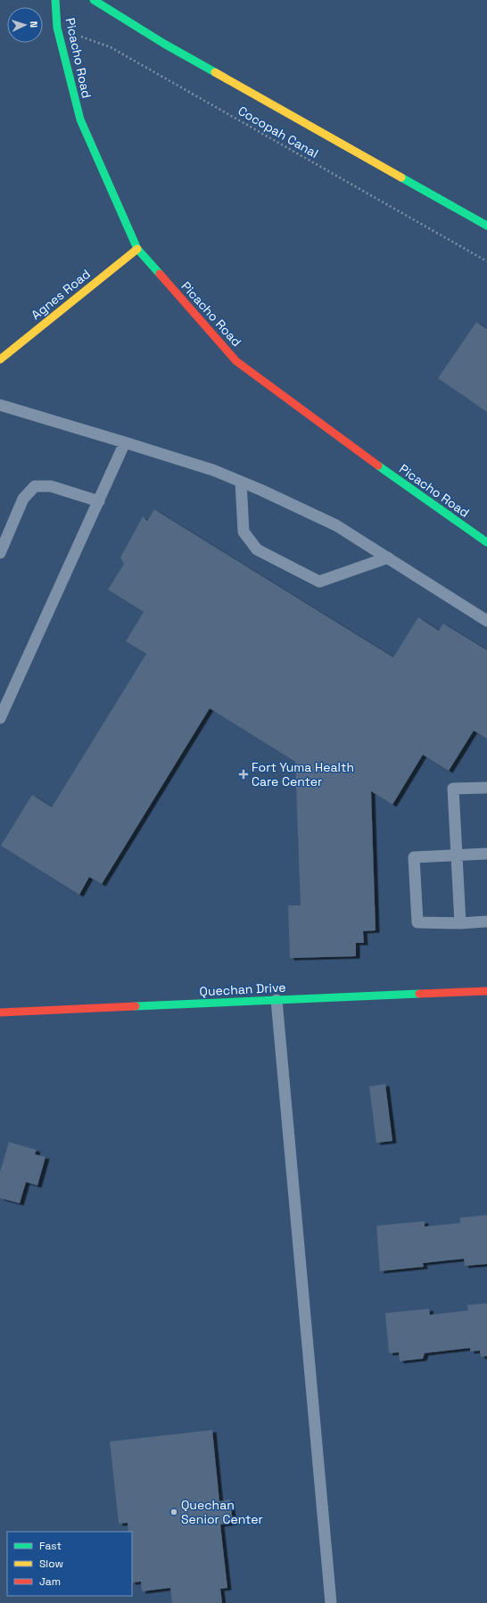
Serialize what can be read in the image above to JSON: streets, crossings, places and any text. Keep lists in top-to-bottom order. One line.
{"streets":{"street":["Picacho Road","Agnes Road","Quechan Drive"],"path":["Cocopah Canal"]},"crossings":[["Picacho Road","Cocopah Canal"],["Picacho Road","Agnes Road"]],"places":{"health":["Fort Yuma Health Care Center"],"other":["Quechan Senior Center"]},"legend":["Fast","Slow","Jam"],"north":"right"}
